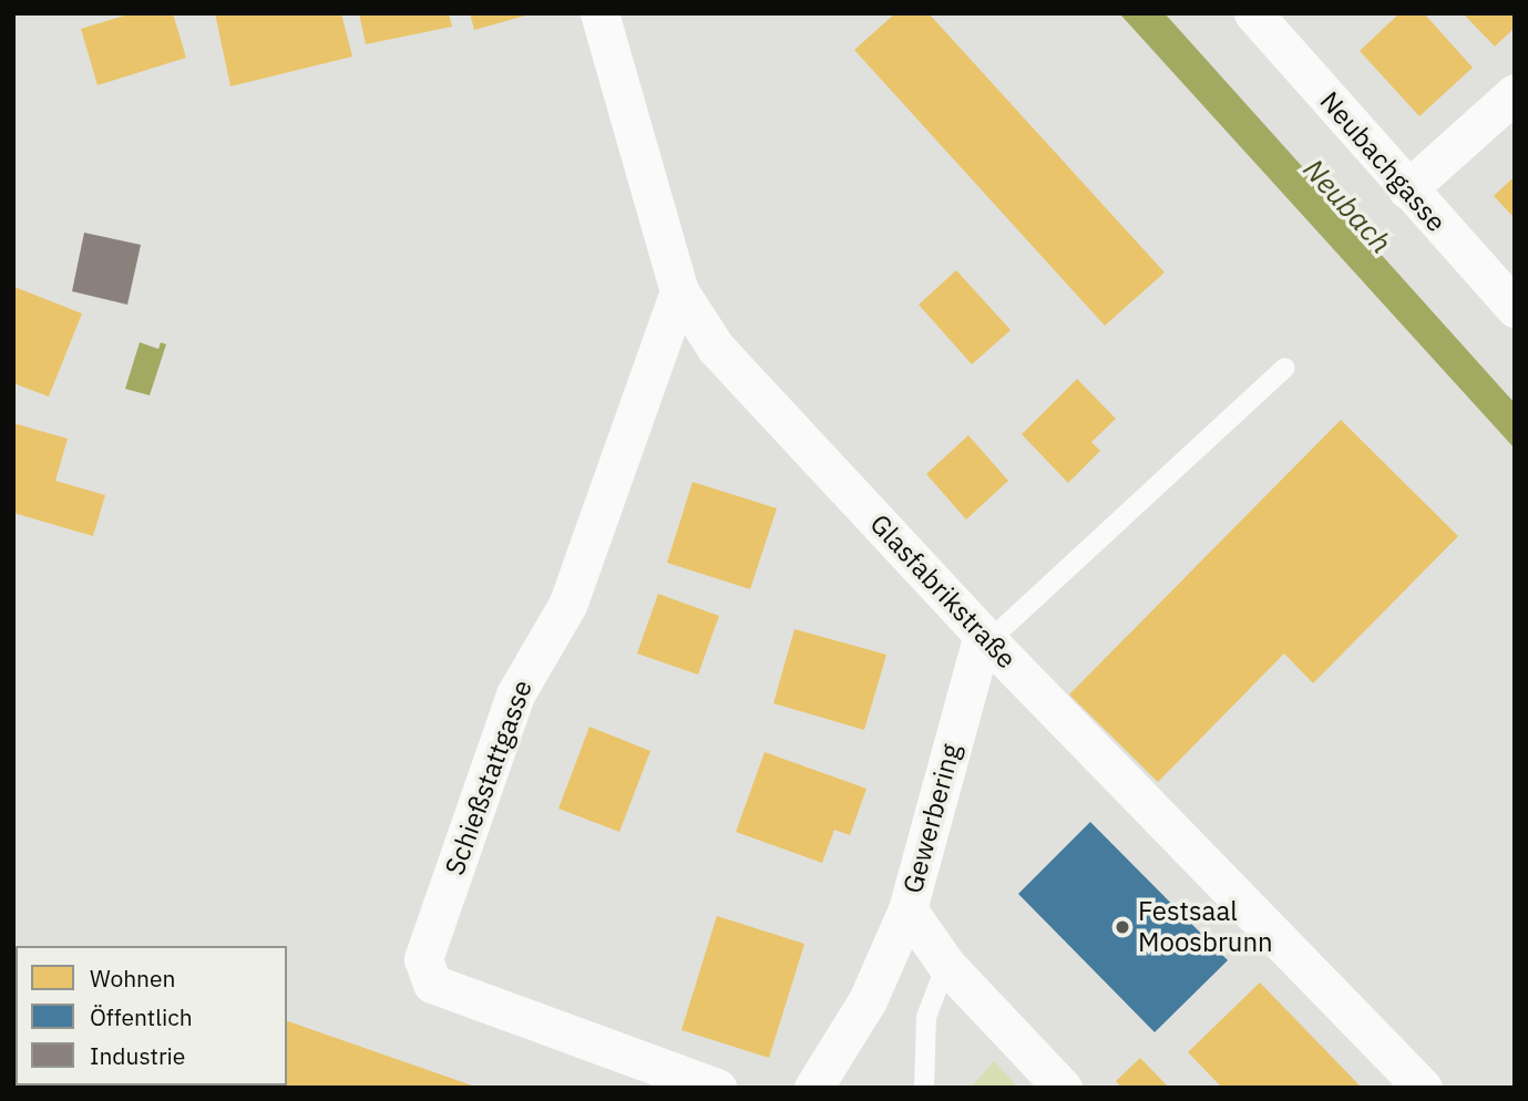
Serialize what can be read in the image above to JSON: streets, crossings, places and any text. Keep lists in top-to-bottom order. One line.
{"streets":{"street":["Neubachgasse","Glasfabrikstraße","Schießstattgasse","Gewerbering"]},"crossings":[["Glasfabrikstraße","Schießstattgasse"],["Glasfabrikstraße","Gewerbering"]],"water":["Neubach"],"places":["Festsaal Moosbrunn"],"legend":["Wohnen","Öffentlich","Industrie"]}
